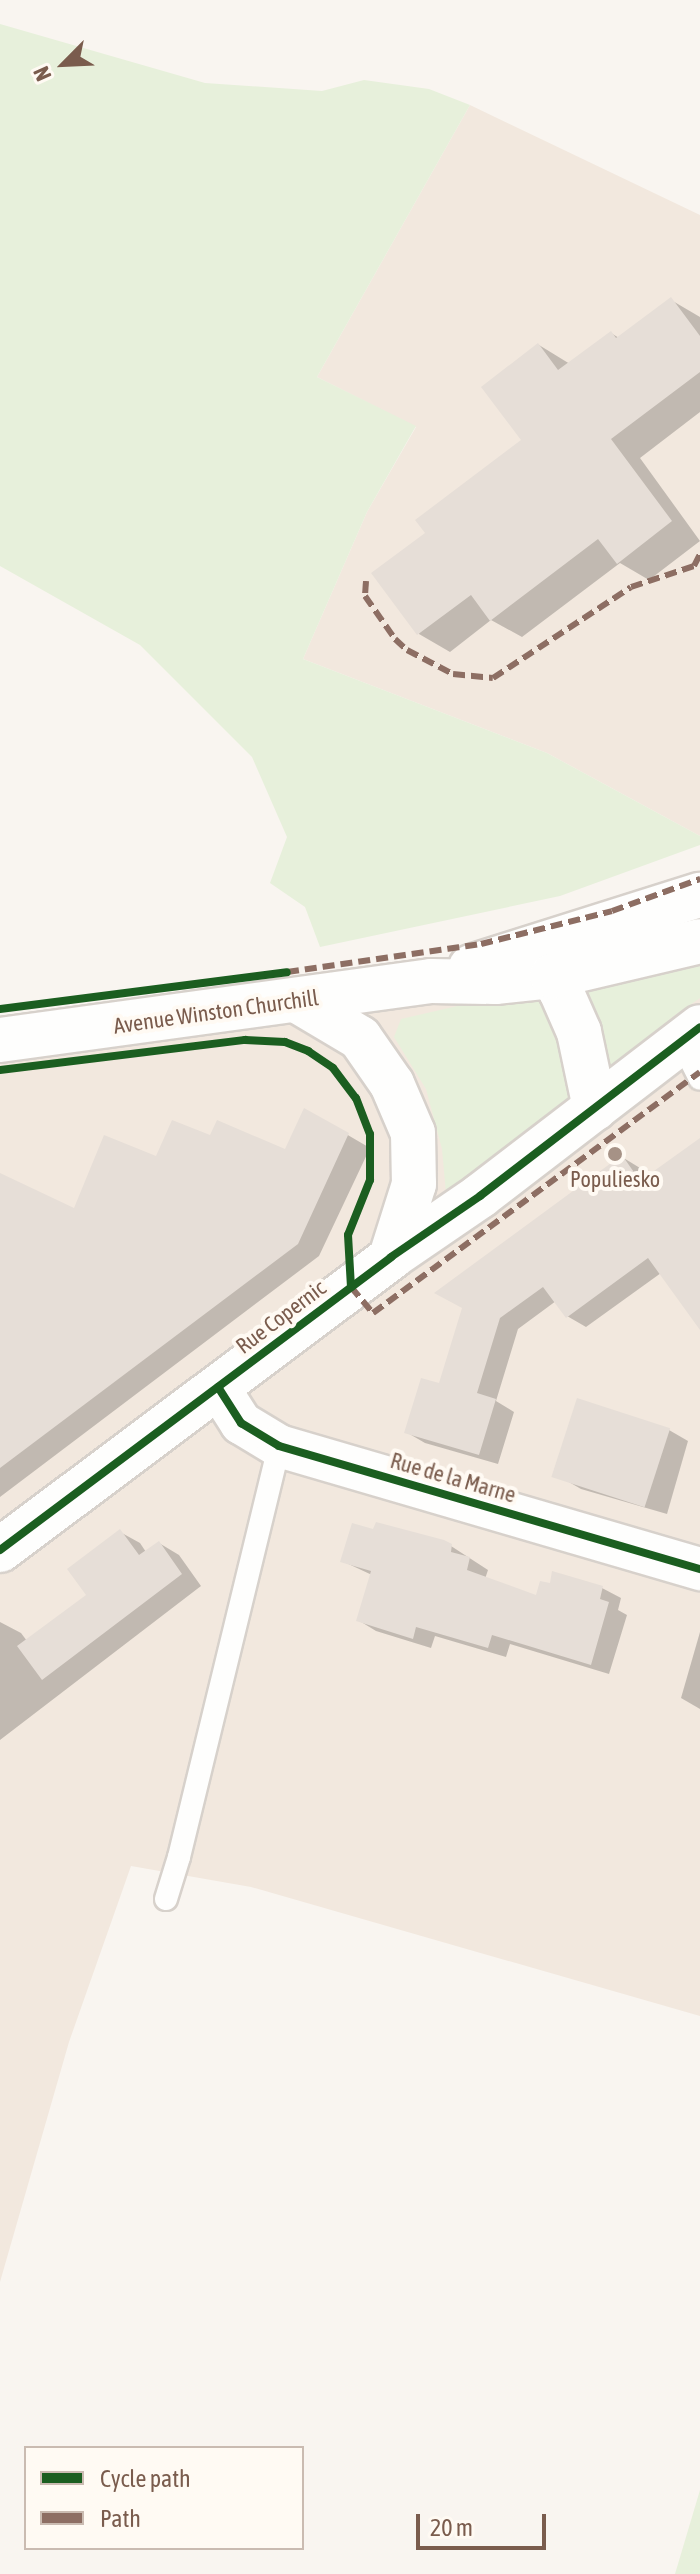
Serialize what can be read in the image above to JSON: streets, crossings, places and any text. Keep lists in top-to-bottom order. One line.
{"streets":{"street":["Avenue Winston Churchill","Rue Copernic","Rue de la Marne"]},"crossings":[["Rue Copernic","Rue de la Marne"]],"places":["Populiesko"],"legend":["Cycle path","Path"],"scale_bar":"20 m","north":"bottom left"}
